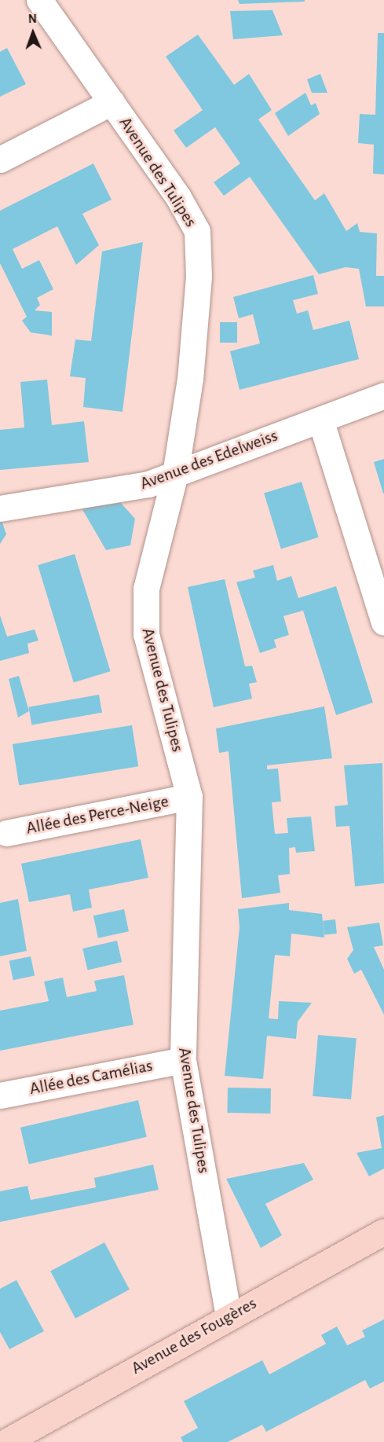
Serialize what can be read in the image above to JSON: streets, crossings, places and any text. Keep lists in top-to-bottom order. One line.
{"streets":{"street":["Avenue des Tulipes","Avenue des Edelweiss","Allée des Perce-Neige","Allée des Camélias","Avenue des Fougères"]},"crossings":[["Avenue des Tulipes","Avenue des Edelweiss"],["Avenue des Tulipes","Allée des Perce-Neige"],["Avenue des Tulipes","Allée des Camélias"],["Avenue des Tulipes","Avenue des Fougères"]],"north":"top"}
